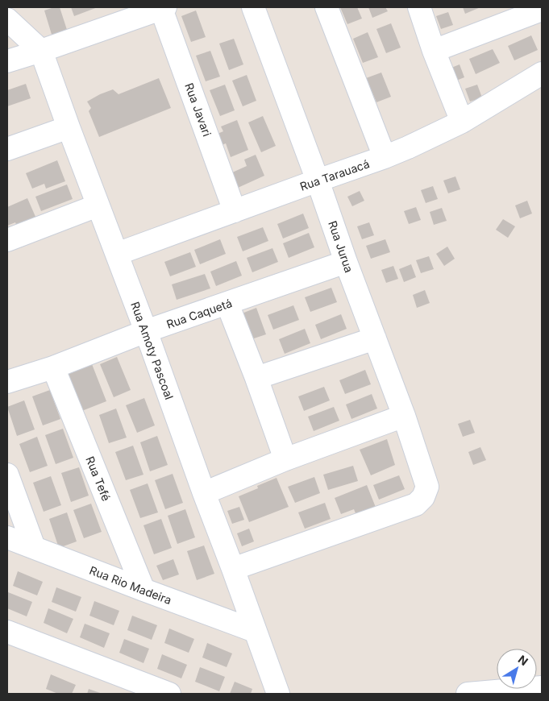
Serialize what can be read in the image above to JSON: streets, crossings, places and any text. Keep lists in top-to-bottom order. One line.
{"streets":{"street":["Rua Javari","Rua Tarauacá","Rua Jurua","Rua Caquetá","Rua Amoty Pascoal","Rua Tefé","Rua Rio Madeira"]},"crossings":[["Rua Javari","Rua Tarauacá"],["Rua Tarauacá","Rua Jurua"],["Rua Tarauacá","Rua Amoty Pascoal"],["Rua Jurua","Rua Caquetá"],["Rua Jurua","Rua Amoty Pascoal"],["Rua Caquetá","Rua Amoty Pascoal"],["Rua Caquetá","Rua Tefé"],["Rua Amoty Pascoal","Rua Rio Madeira"],["Rua Tefé","Rua Rio Madeira"]],"north":"top right"}
